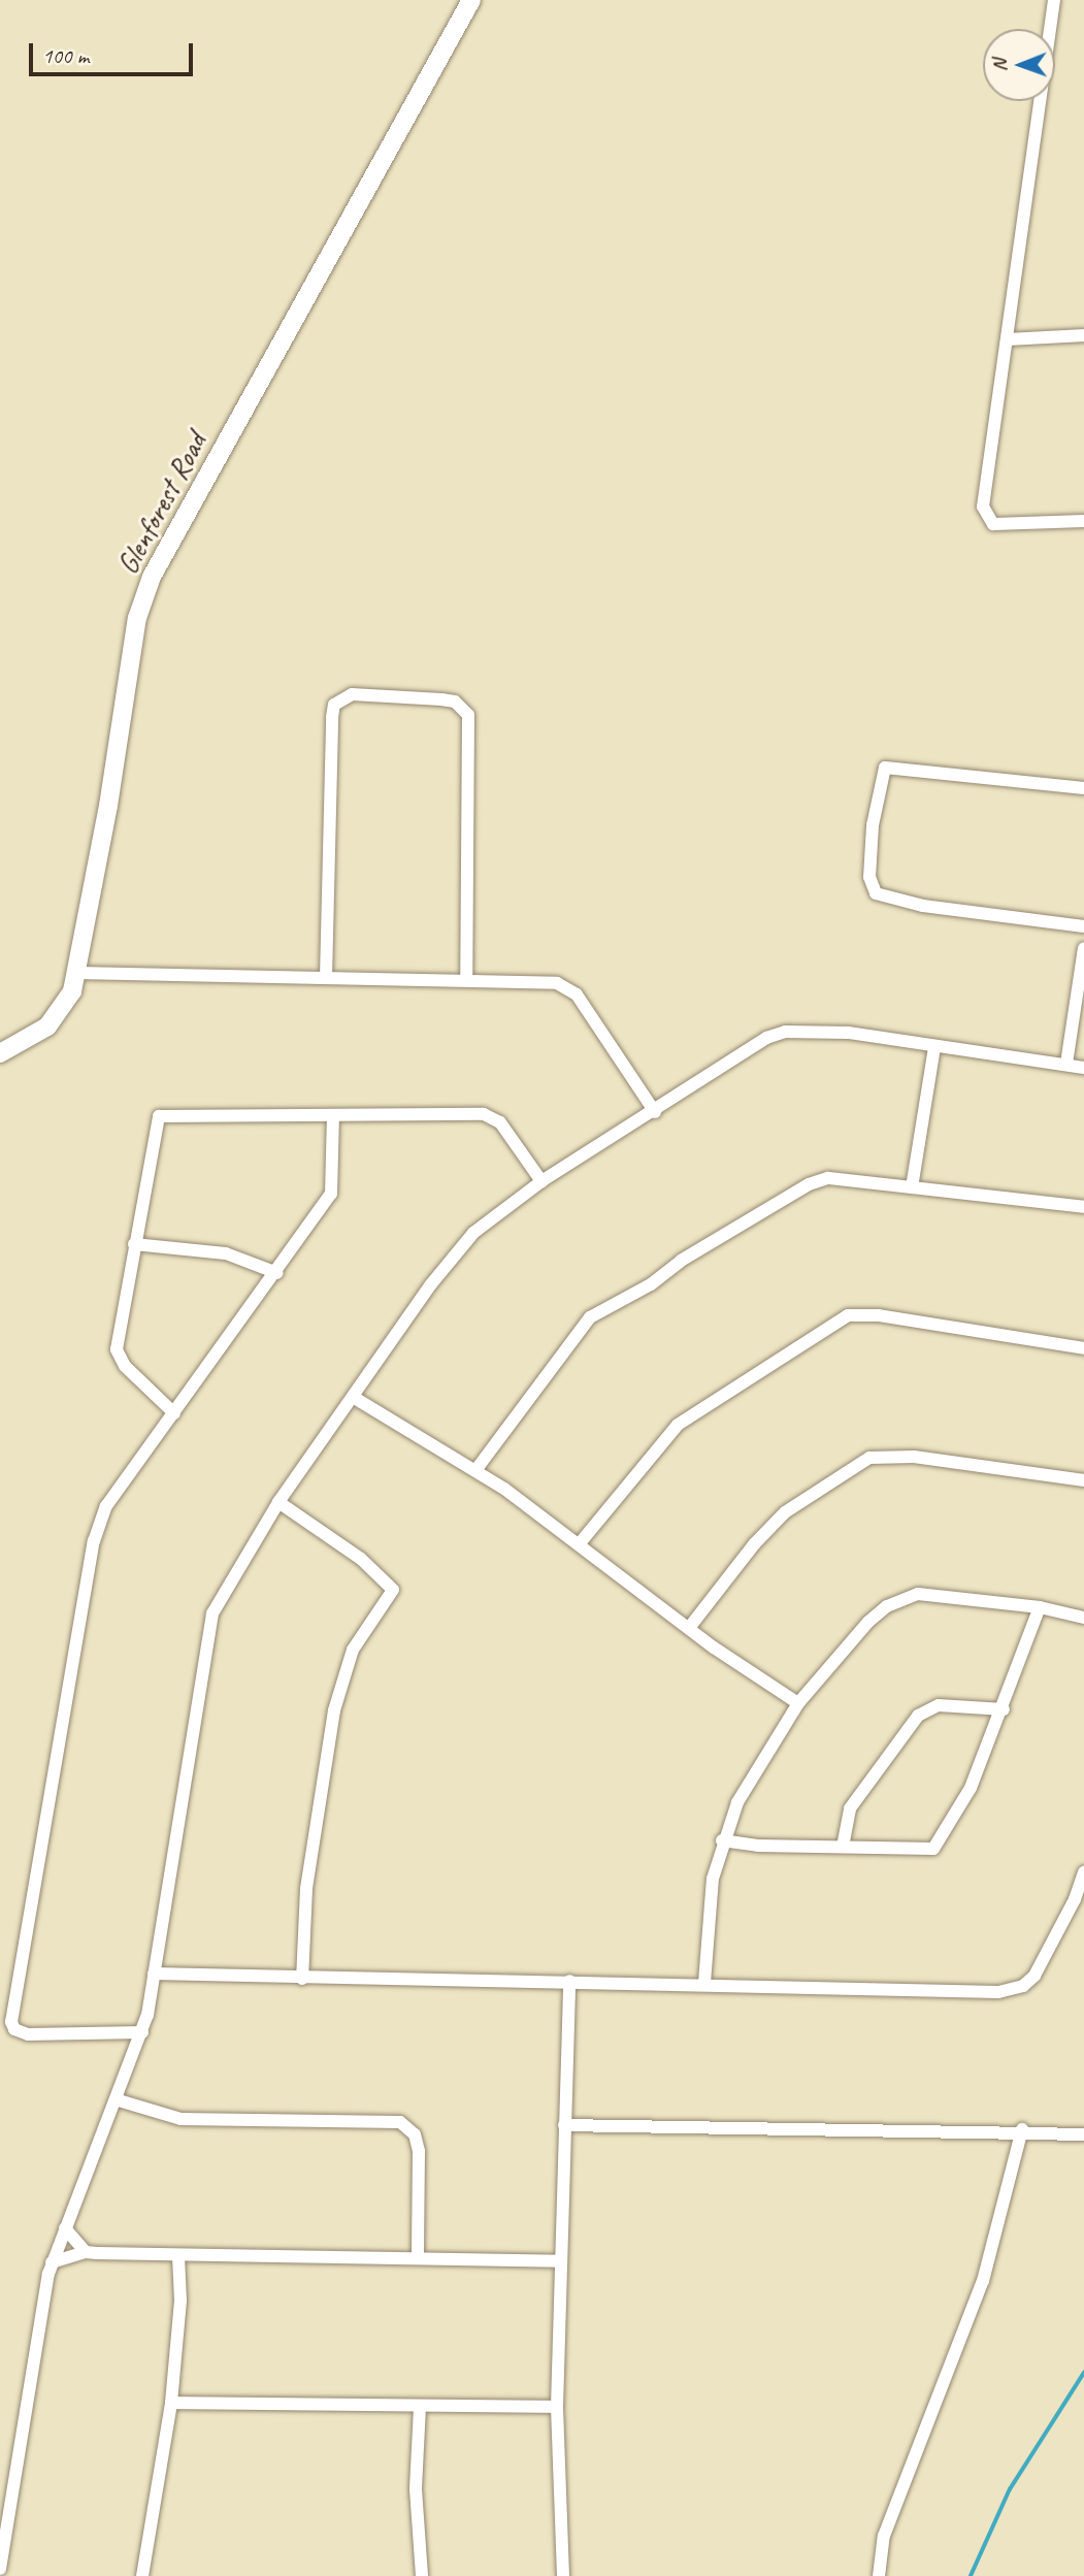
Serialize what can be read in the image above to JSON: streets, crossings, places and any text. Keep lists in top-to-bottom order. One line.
{"streets":{"street":["Glenforest Road"]},"scale_bar":"100 m","north":"left"}
